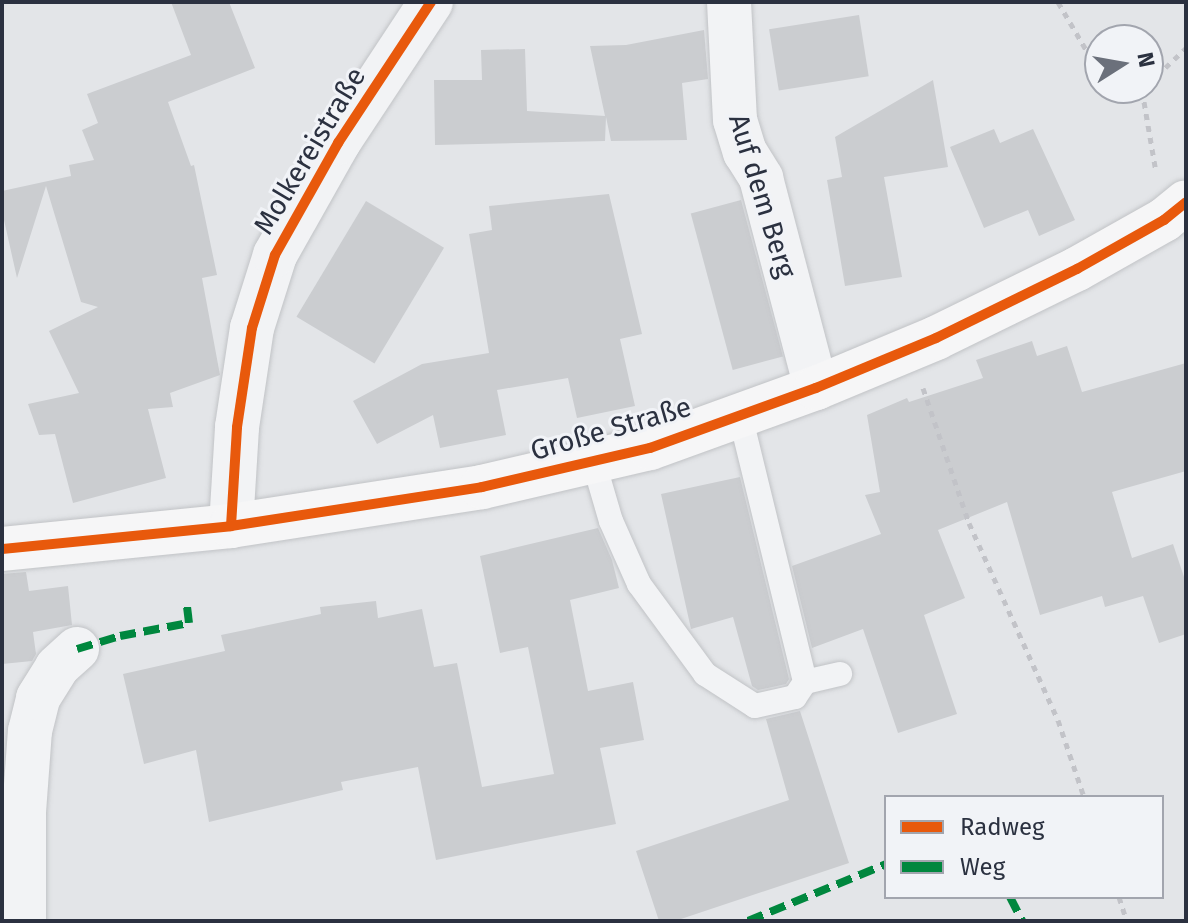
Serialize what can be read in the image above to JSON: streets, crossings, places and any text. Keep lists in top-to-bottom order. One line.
{"streets":{"main road":["Große Straße"],"street":["Molkereistraße","Auf dem Berg"]},"crossings":[["Molkereistraße","Große Straße"],["Auf dem Berg","Große Straße"]],"legend":["Radweg","Weg"],"north":"right"}
